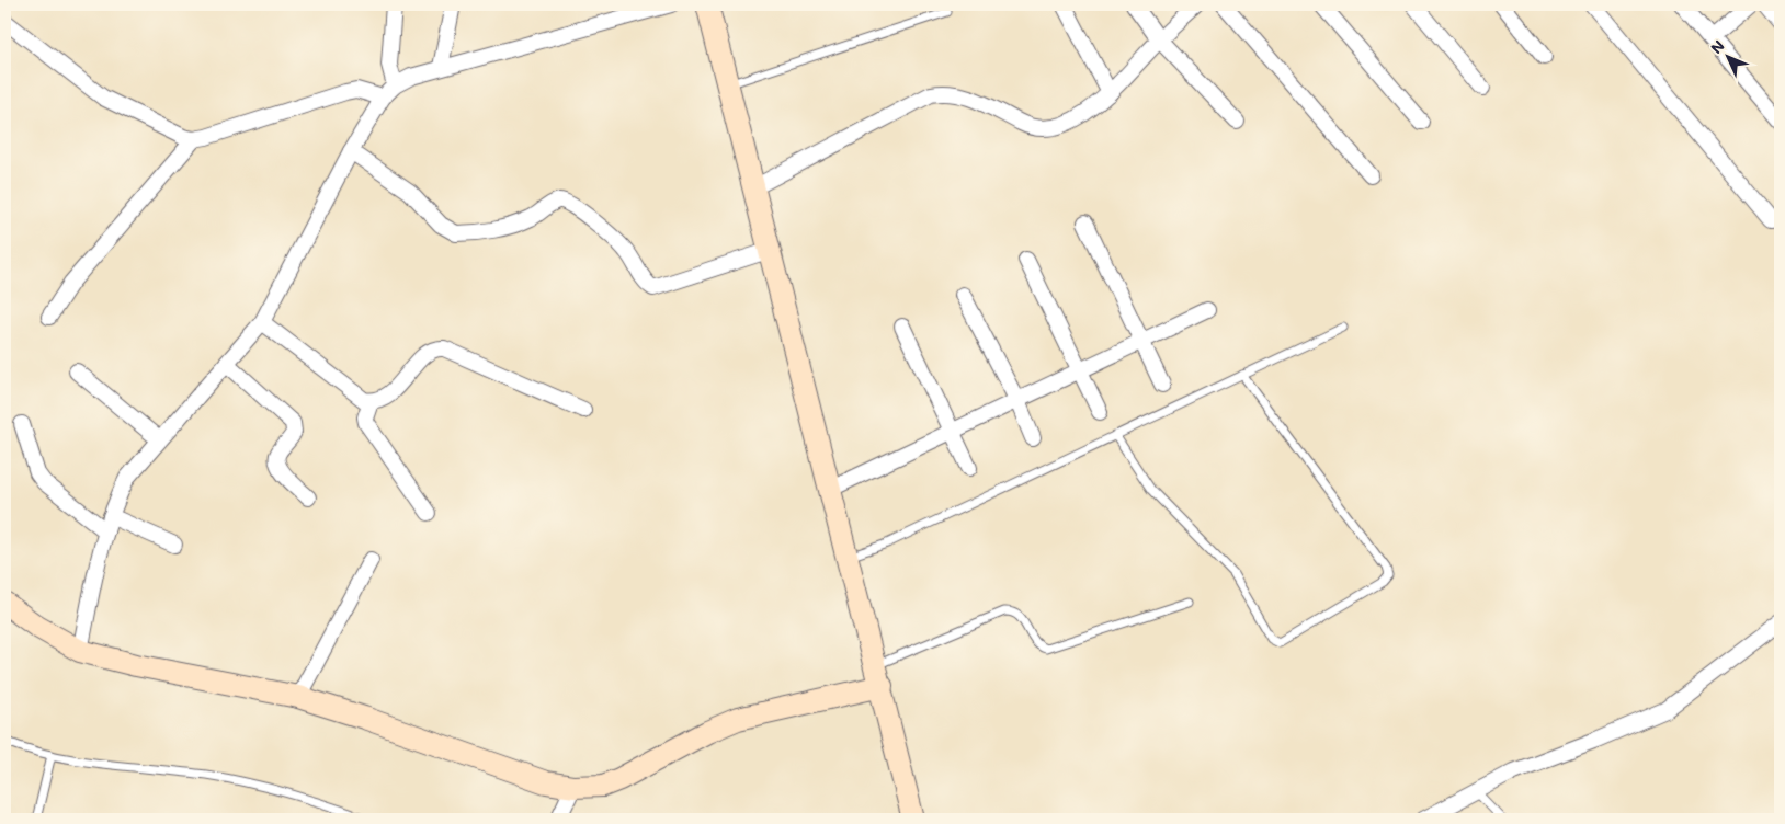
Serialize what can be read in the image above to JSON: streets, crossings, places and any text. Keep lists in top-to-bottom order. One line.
{"north":"top left"}
